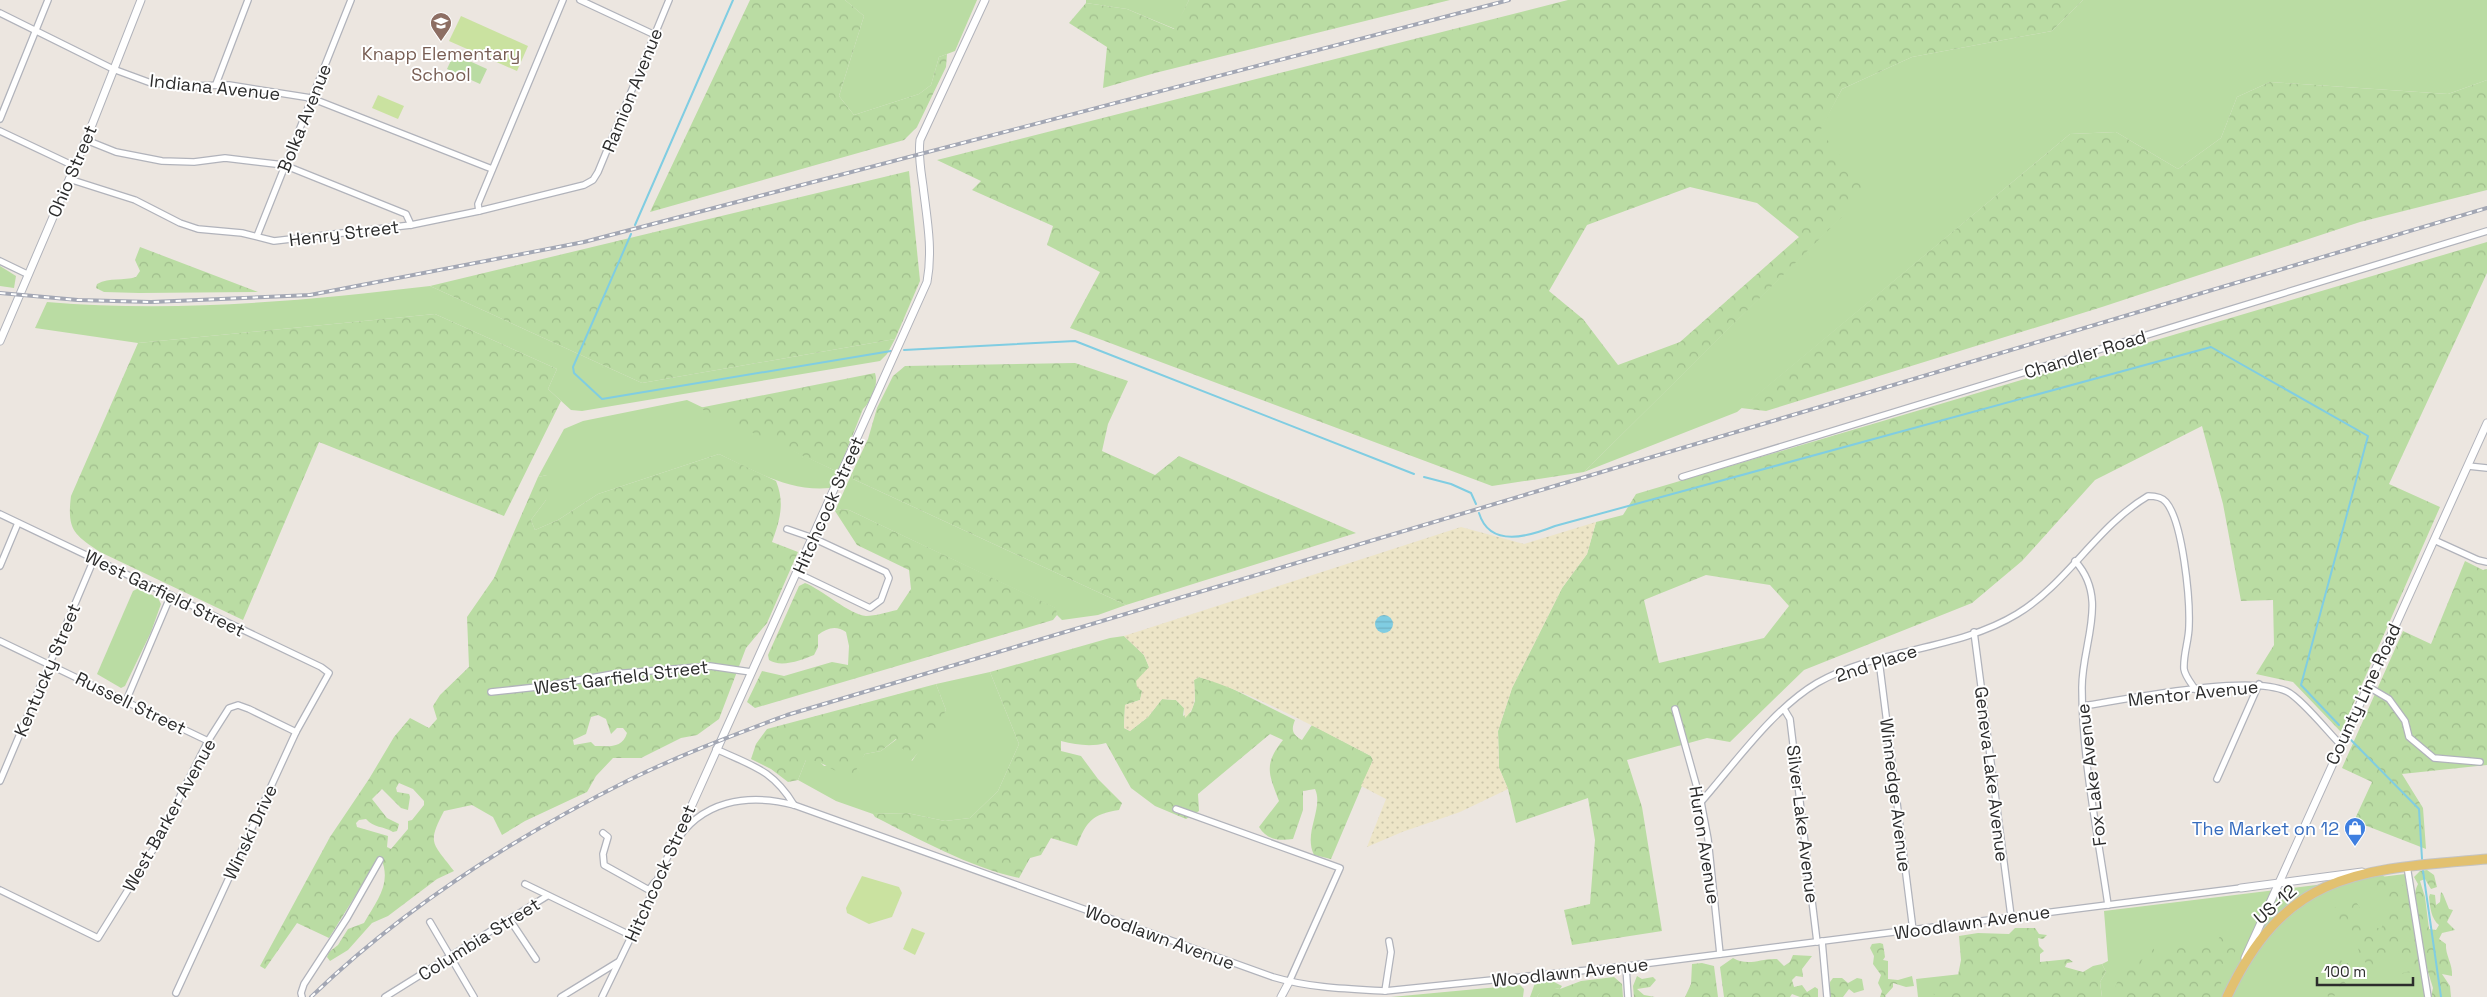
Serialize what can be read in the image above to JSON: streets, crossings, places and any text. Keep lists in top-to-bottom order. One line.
{"streets":{"main road":["US-12"],"street":["Indiana Avenue","Ramion Avenue","Bolka Avenue","Ohio Street","Henry Street","Chandler Road","Hitchcock Street","West Garfield Street","2nd Place","Kentucky Street","Mentor Avenue","County Line Road","Russell Street","Geneva Lake Avenue","Fox Lake Avenue","Winnedge Avenue","West Barker Avenue","Silver Lake Avenue","Winski Drive","Huron Avenue","Woodlawn Avenue","Columbia Street"]},"crossings":[["Indiana Avenue","Bolka Avenue"],["Indiana Avenue","Ohio Street"],["Ramion Avenue","Henry Street"],["Bolka Avenue","Henry Street"],["Ohio Street","Henry Street"],["Hitchcock Street","West Garfield Street"],["Hitchcock Street","Woodlawn Avenue"],["West Garfield Street","Kentucky Street"],["West Garfield Street","Winski Drive"],["2nd Place","Mentor Avenue"],["2nd Place","Geneva Lake Avenue"],["2nd Place","Fox Lake Avenue"],["2nd Place","Winnedge Avenue"],["2nd Place","Silver Lake Avenue"],["2nd Place","Huron Avenue"],["Kentucky Street","Russell Street"],["Mentor Avenue","County Line Road"],["Mentor Avenue","Fox Lake Avenue"],["County Line Road","US-12"],["Russell Street","West Barker Avenue"],["Geneva Lake Avenue","Woodlawn Avenue"],["Fox Lake Avenue","Woodlawn Avenue"],["Winnedge Avenue","Woodlawn Avenue"],["West Barker Avenue","Winski Drive"],["Silver Lake Avenue","Woodlawn Avenue"],["Huron Avenue","Woodlawn Avenue"]],"places":{"school or university":["Knapp Elementary School"],"shop":["The Market on 12"]},"scale_bar":"100 m"}
